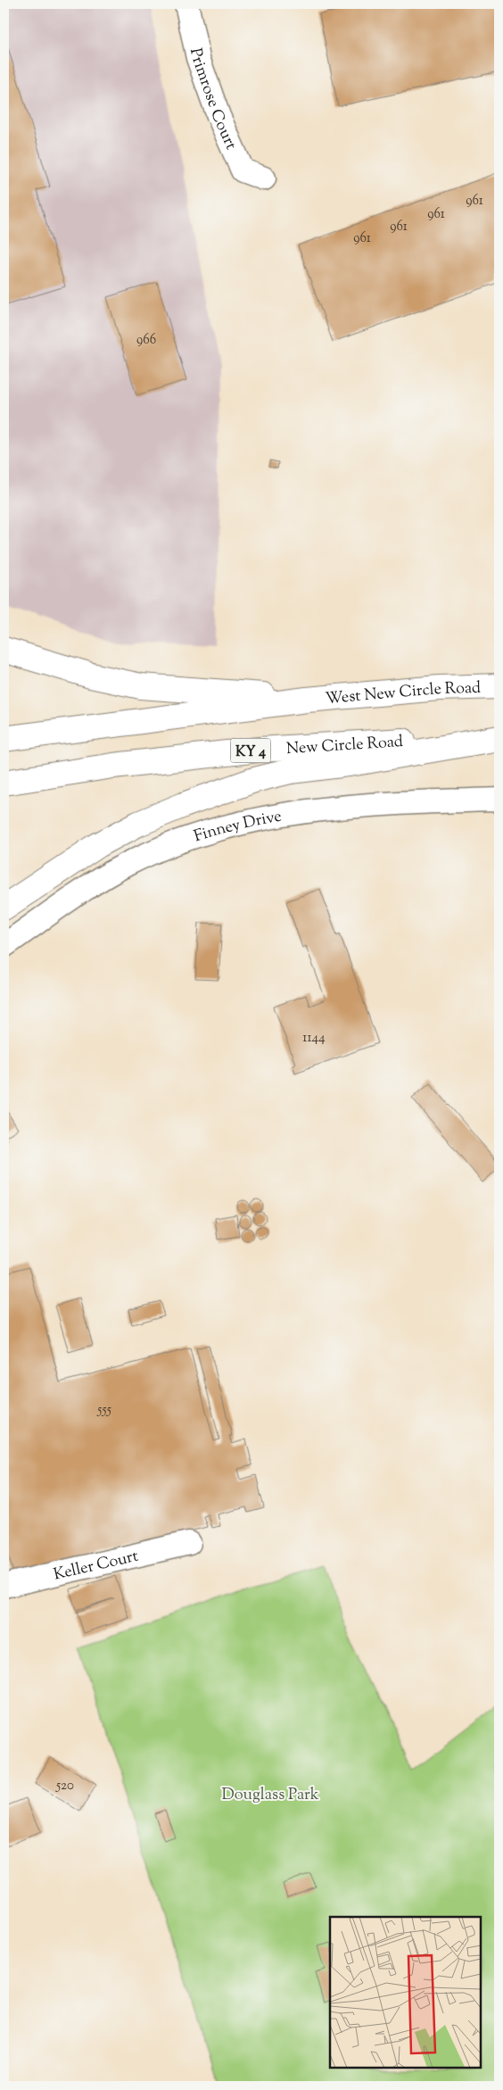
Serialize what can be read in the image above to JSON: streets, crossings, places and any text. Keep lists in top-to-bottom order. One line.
{"streets":{"highway":["West New Circle Road","New Circle Road","KY 4"],"street":["Primrose Court","Finney Drive","Keller Court"]},"parks":["Douglass Park"],"house_numbers":["961","961","961","961","966","1144","555","520"]}
